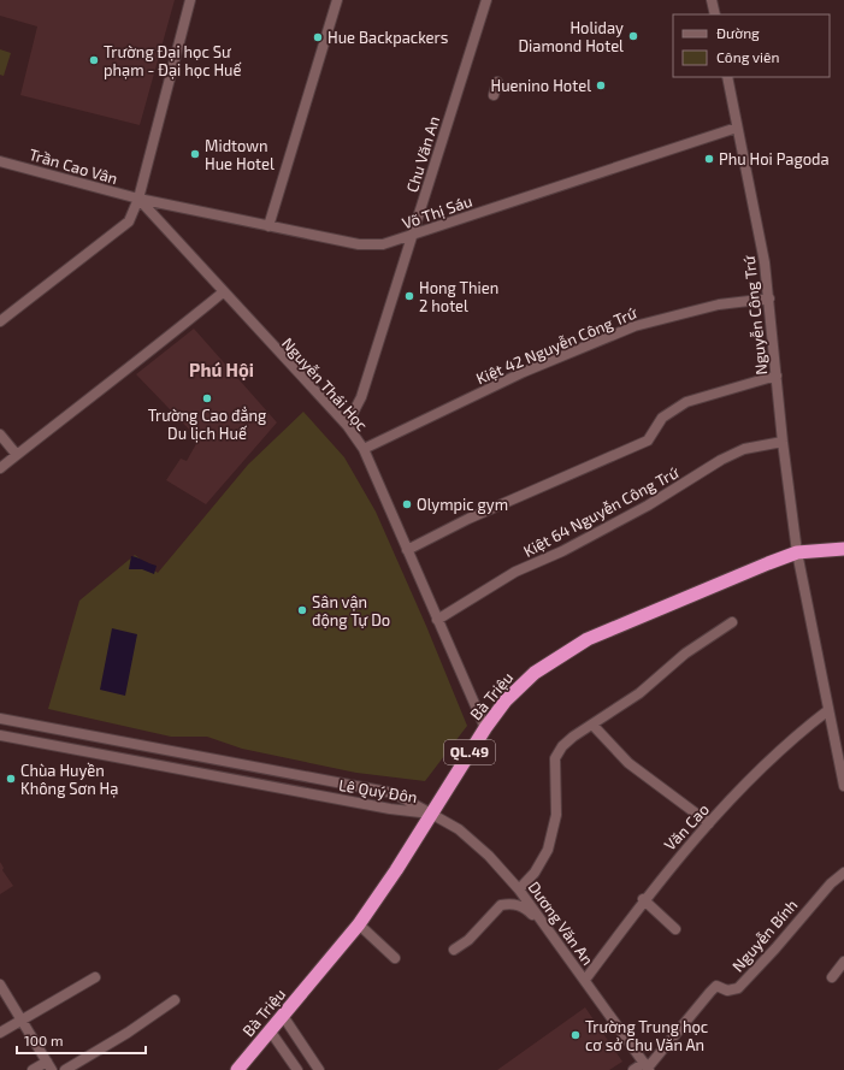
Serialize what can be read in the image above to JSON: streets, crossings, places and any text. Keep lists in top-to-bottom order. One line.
{"streets":{"highway":["Bà Triệu","QL.49"],"street":["Chu Văn An","Trần Cao Vân","Võ Thị Sáu","Nguyễn Công Trứ","Kiệt 42 Nguyễn Công Trứ","Nguyễn Thái Học","Kiệt 64 Nguyễn Công Trứ","Lê Quý Đôn","Văn Cao","Dương Văn An","Nguyễn Bính"]},"crossings":[["Chu Văn An","Võ Thị Sáu"],["Chu Văn An","Nguyễn Thái Học"],["Trần Cao Vân","Võ Thị Sáu"],["Trần Cao Vân","Nguyễn Thái Học"],["Võ Thị Sáu","Nguyễn Công Trứ"],["Võ Thị Sáu","Nguyễn Thái Học"],["Nguyễn Công Trứ","Kiệt 42 Nguyễn Công Trứ"],["Nguyễn Công Trứ","Kiệt 64 Nguyễn Công Trứ"],["Nguyễn Công Trứ","Bà Triệu"],["Nguyễn Công Trứ","QL.49"],["Nguyễn Công Trứ","Văn Cao"],["Kiệt 42 Nguyễn Công Trứ","Nguyễn Thái Học"],["Nguyễn Thái Học","Kiệt 64 Nguyễn Công Trứ"],["Nguyễn Thái Học","Bà Triệu"],["Bà Triệu","QL.49"],["Bà Triệu","Lê Quý Đôn"],["Bà Triệu","Dương Văn An"],["Lê Quý Đôn","Dương Văn An"],["Văn Cao","Dương Văn An"],["Dương Văn An","Nguyễn Bính"]],"districts":["Phú Hội"],"places":["Holiday Diamond Hotel","Hue Backpackers","Trường Đại học Sư phạm - Đại học Huế","Huenino Hotel","Midtown Hue Hotel","Phu Hoi Pagoda","Hong Thien 2 hotel","Trường Cao đẳng Du lịch Huế","Olympic gym","Sân vận động Tự Do","Chùa Huyền Không Sơn Hạ","Trường Trung học cơ sở Chu Văn An"],"legend":["Đường","Công viên"],"scale_bar":"100 m"}
